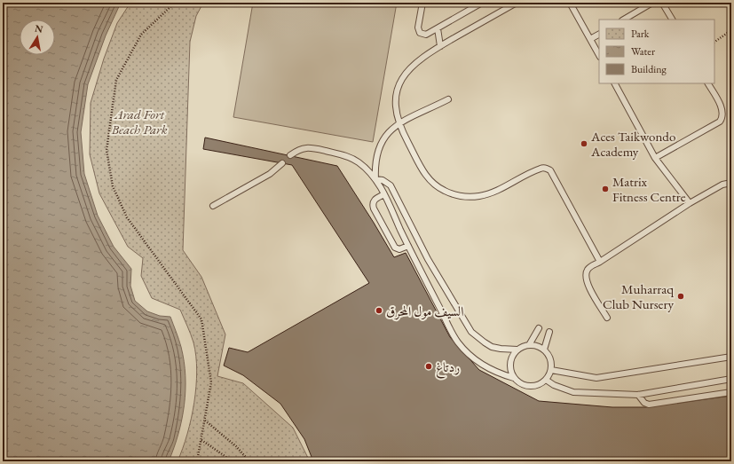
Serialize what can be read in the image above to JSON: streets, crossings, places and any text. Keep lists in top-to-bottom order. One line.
{"parks":["Arad Fort Beach Park"],"places":["Aces Taikwondo Academy","Matrix Fitness Centre","Muharraq Club Nursery","السيف مول المحرق","ردتاغ"],"legend":["Park","Water","Building"],"north":"top"}
